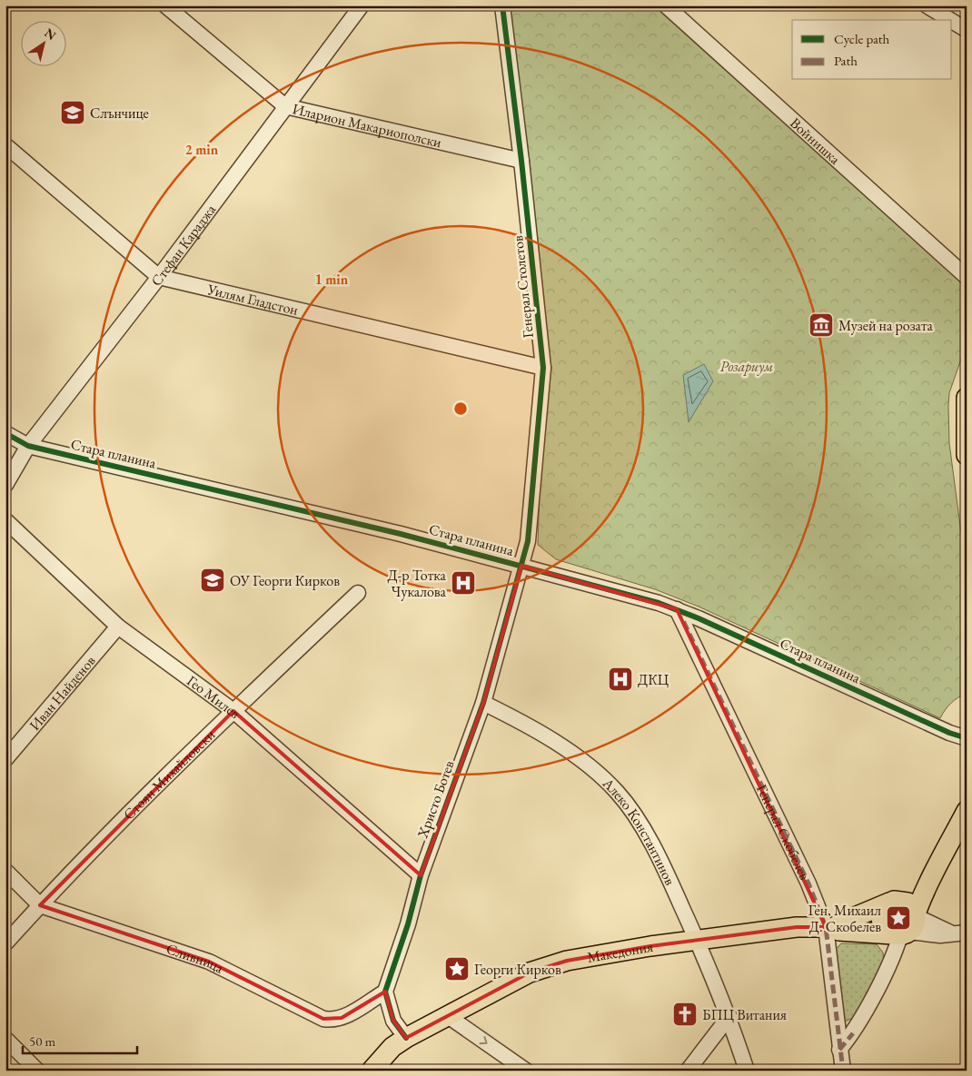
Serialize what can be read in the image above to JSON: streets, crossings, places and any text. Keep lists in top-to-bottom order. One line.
{"streets":{"main road":["Македония"],"street":["Иларион Макариополски","Войнишка","Стефан Караджа","Генерал Столетов","Уилям Гладстон","Стара планина","Иван Найденов","Гео Милев","Стоян Михайловски","Христо Ботев","Алеко Константинов","Генерал Скобелев","Сливница"]},"crossings":[["Иларион Макариополски","Стефан Караджа"],["Иларион Макариополски","Генерал Столетов"],["Стефан Караджа","Уилям Гладстон"],["Стефан Караджа","Стара планина"],["Генерал Столетов","Уилям Гладстон"],["Генерал Столетов","Стара планина"],["Генерал Столетов","Христо Ботев"],["Стара планина","Христо Ботев"],["Стара планина","Генерал Скобелев"],["Иван Найденов","Гео Милев"],["Гео Милев","Стоян Михайловски"],["Гео Милев","Христо Ботев"],["Стоян Михайловски","Сливница"],["Христо Ботев","Алеко Константинов"],["Христо Ботев","Сливница"],["Алеко Константинов","Македония"],["Генерал Скобелев","Македония"]],"parks":["Розариум"],"places":{"school or university":["Слънчице","ОУ Георги Кирков"],"museum":["Музей на розата"],"hospital":["Д-р Тотка Чукалова","ДКЦ"],"place":["Ген. Михаил Д. Скобелев","Георги Кирков"],"church":["БПЦ Витания"]},"legend":["Cycle path","Path"],"scale_bar":"50 m","north":"top right","rings":["2 min","1 min"]}
